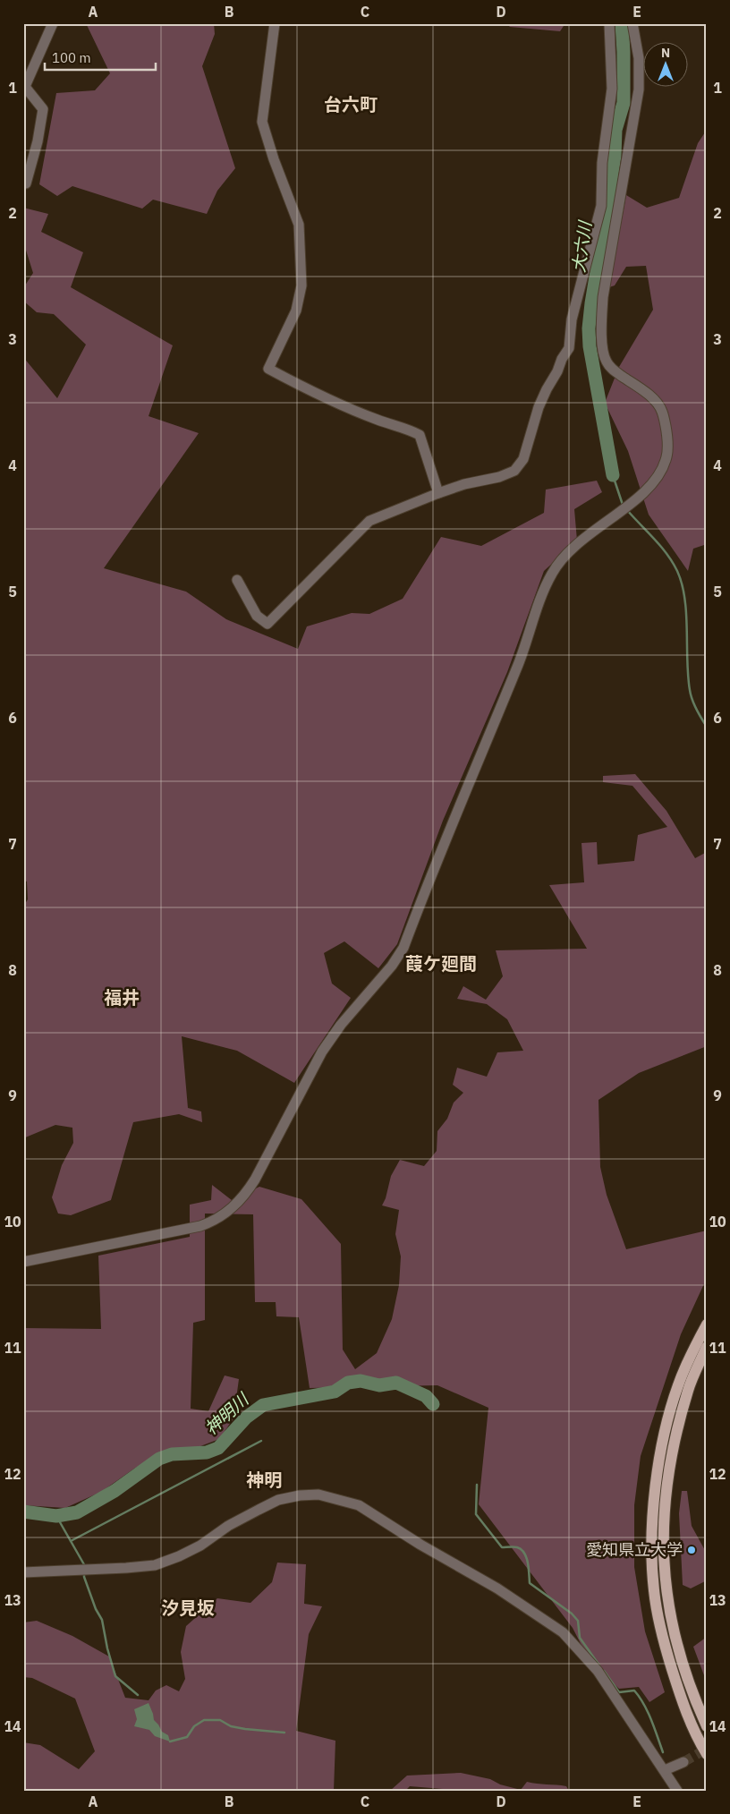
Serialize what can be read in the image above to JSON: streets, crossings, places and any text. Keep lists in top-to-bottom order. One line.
{"districts":["台六町","葭ケ廻間","福井","神明","汐見坂"],"water":["大六川","神明川"],"places":["愛知県立大学"],"scale_bar":"100 m","north":"top","grid":{"columns":["A","B","C","D","E"],"rows":["1","2","3","4","5","6","7","8","9","10","11","12","13","14"]}}
